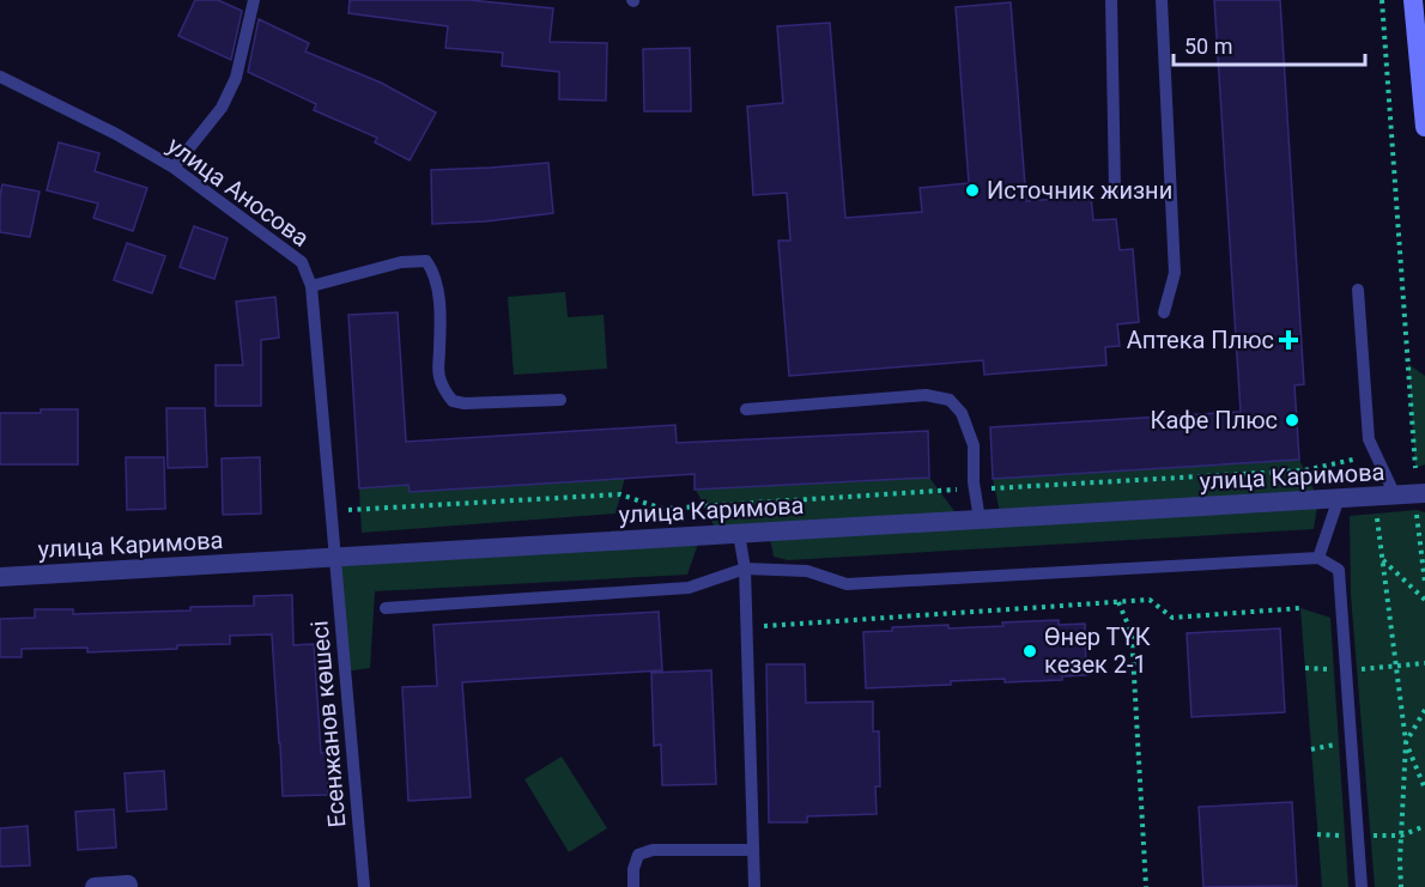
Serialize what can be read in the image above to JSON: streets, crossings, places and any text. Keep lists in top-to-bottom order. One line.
{"streets":{"street":["улица Каримова"],"lane":["улица Аносова","Есенжанов көшесі"]},"crossings":[["улица Аносова","улица Каримова"],["улица Аносова","Есенжанов көшесі"],["улица Каримова","Есенжанов көшесі"]],"places":{"other":["Источник жизни","Кафе Плюс","Өнер ТҮК кезек 2-1"],"health":["Аптека Плюс"]},"scale_bar":"50 m"}
